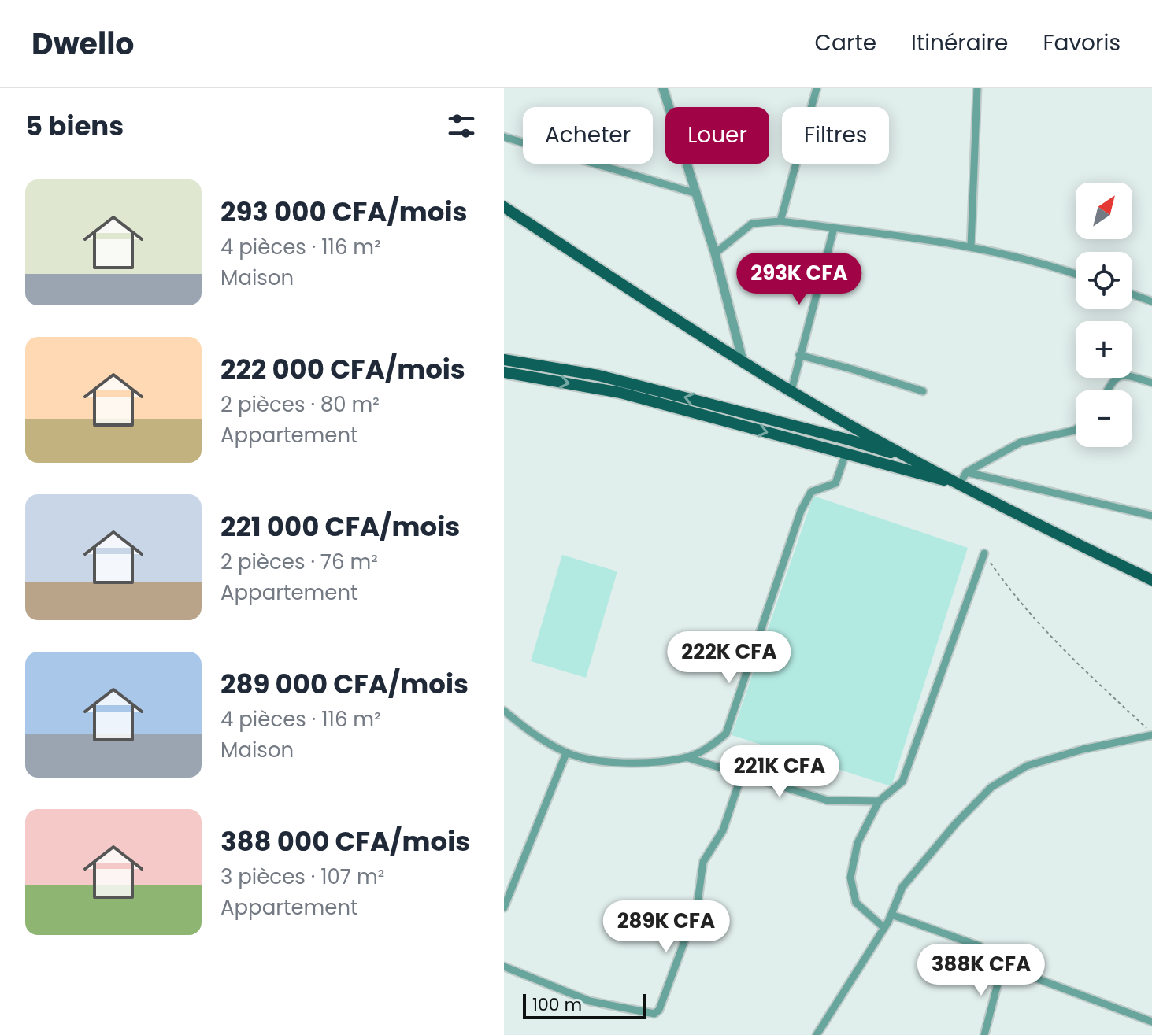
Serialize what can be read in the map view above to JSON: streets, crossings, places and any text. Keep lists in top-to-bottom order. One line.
{"scale_bar":"100 m","north":"top right","page":{"header":"Dwello","nav":["Carte","Itinéraire","Favoris"],"heading":"5 biens","chip":["Acheter","Louer","Filtres"],"list":[{"name":"293 000 CFA/mois","note":"4 pièces · 116 m² · Maison"},{"name":"222 000 CFA/mois","note":"2 pièces · 80 m² · Appartement"},{"name":"221 000 CFA/mois","note":"2 pièces · 76 m² · Appartement"},{"name":"289 000 CFA/mois","note":"4 pièces · 116 m² · Maison"},{"name":"388 000 CFA/mois","note":"3 pièces · 107 m² · Appartement"}],"map_buttons":["+","−"],"price":["293K CFA","222K CFA","221K CFA","289K CFA","388K CFA"],"scale":"100 m"}}
